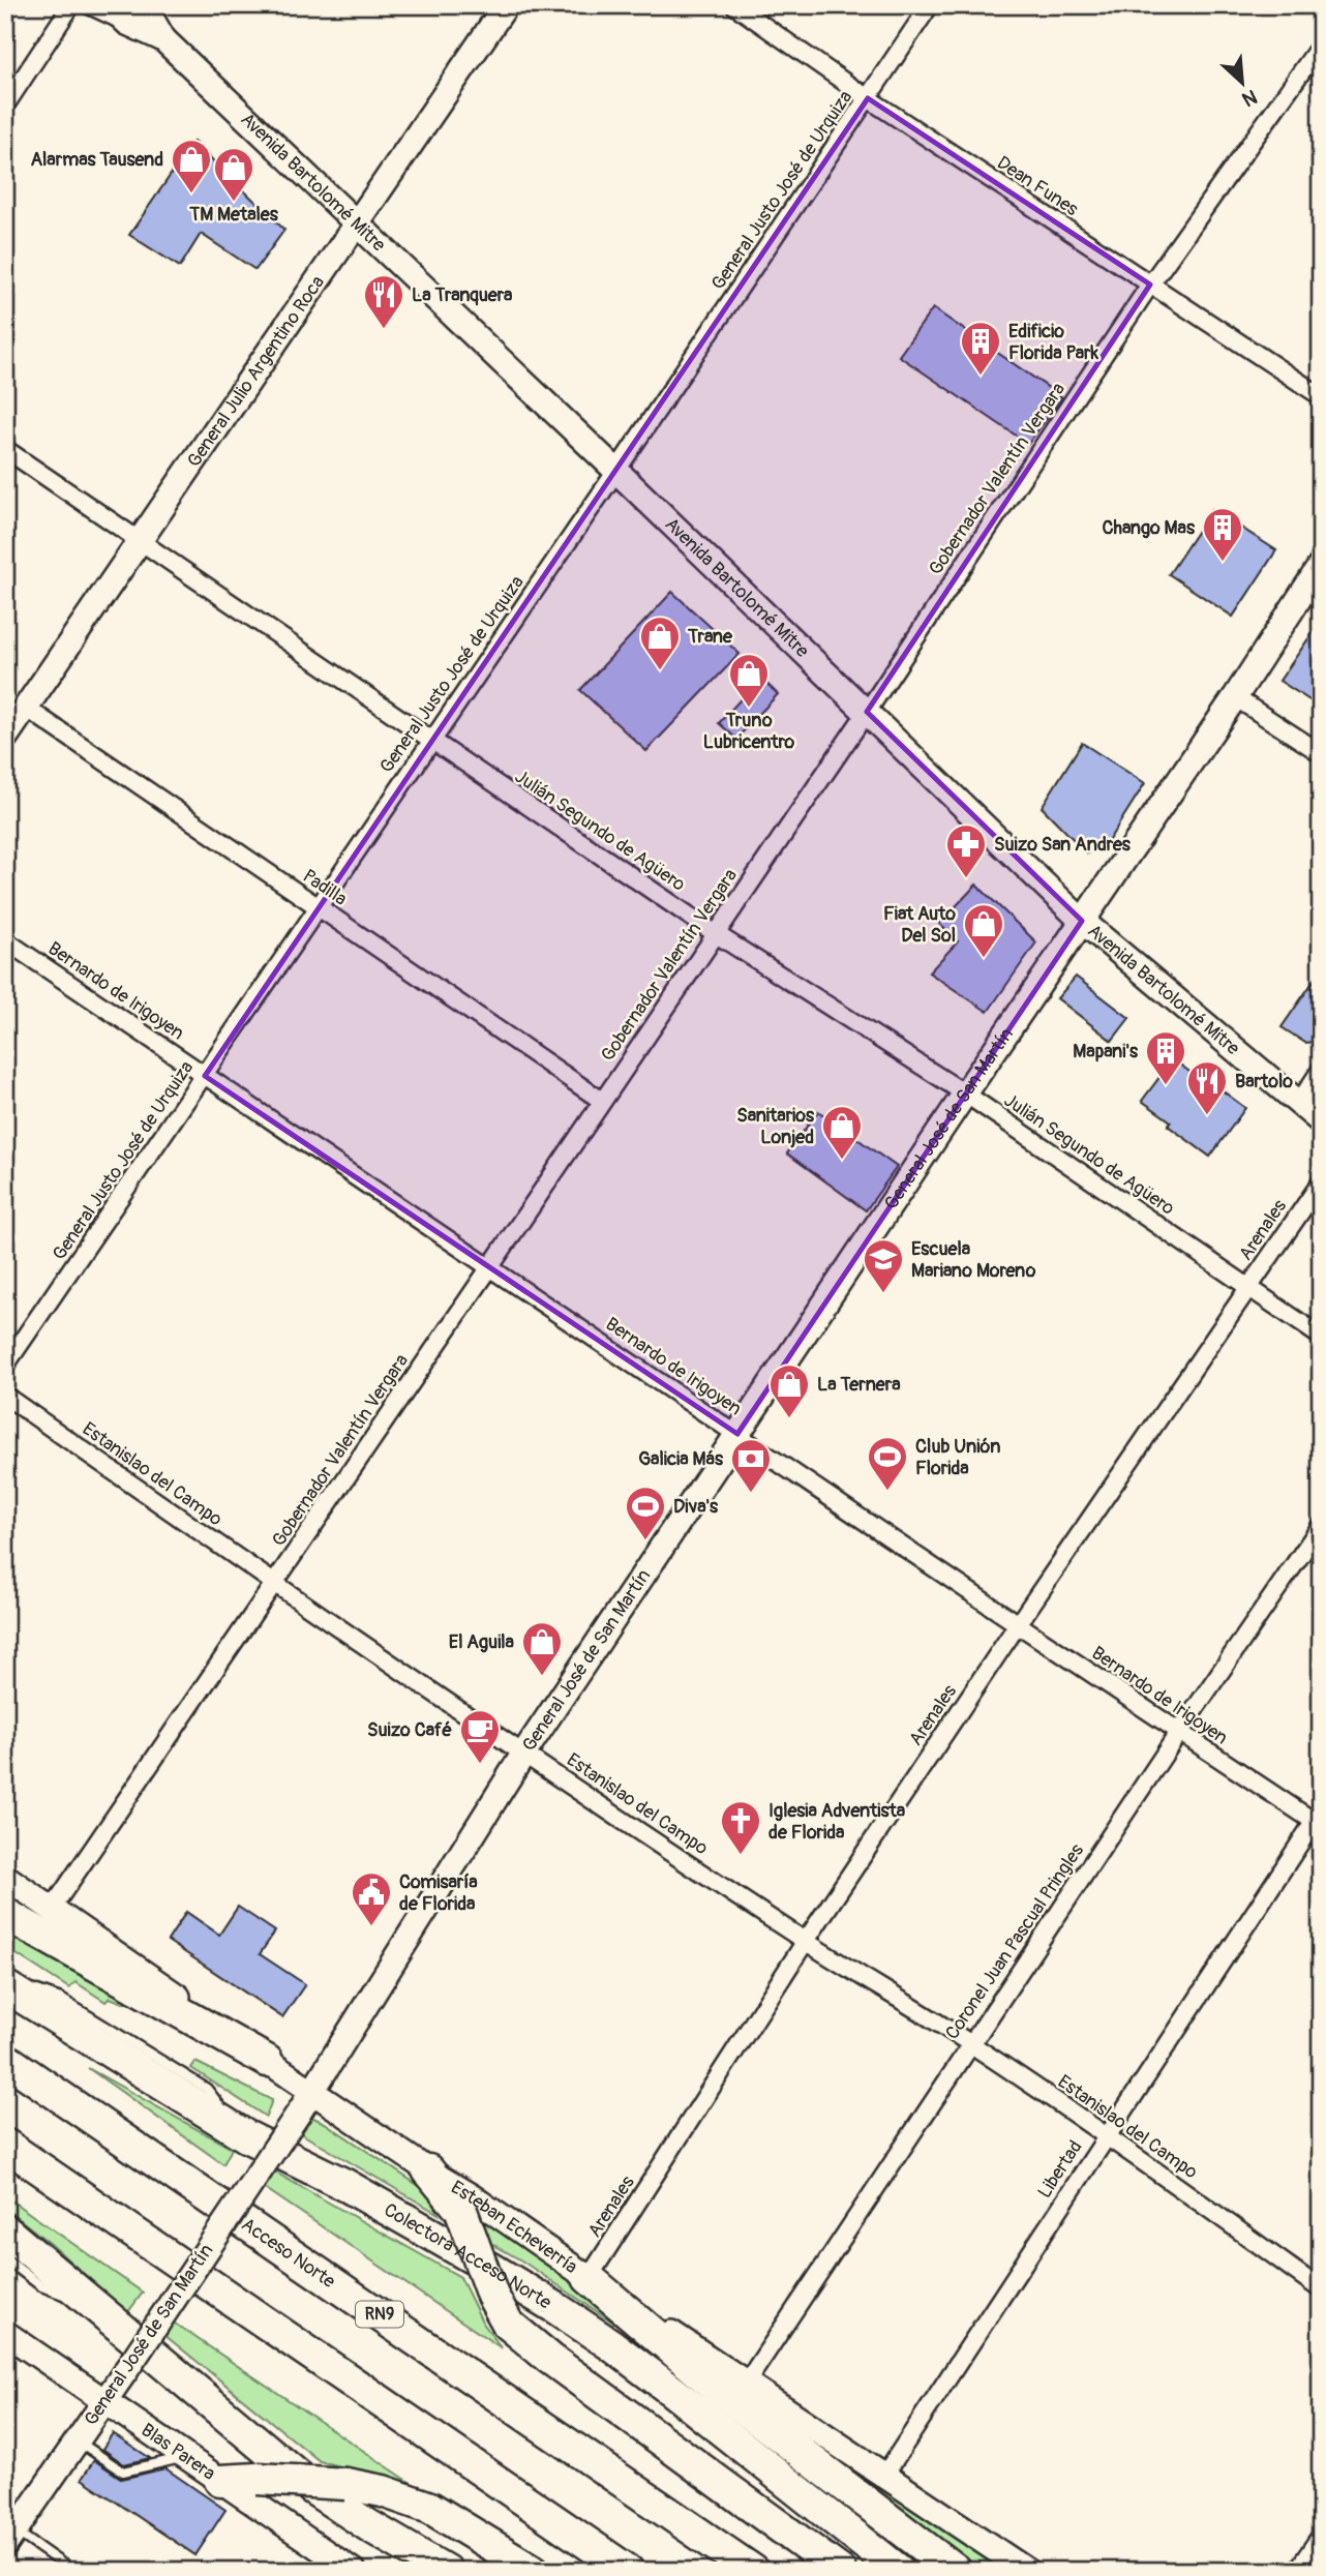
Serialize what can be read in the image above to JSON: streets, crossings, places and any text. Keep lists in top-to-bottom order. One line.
{"streets":{"highway":["Acceso Norte","Colectora Acceso Norte","RN9"],"street":["Avenida Bartolomé Mitre","Dean Funes","General Justo José de Urquiza","General Julio Argentino Roca","Gobernador Valentín Vergara","Julián Segundo de Agüero","Padilla","Bernardo de Irigoyen","General José de San Martín","Arenales","Estanislao del Campo","Coronel Juan Pascual Pringles","Libertad","Esteban Echeverría","Blas Parera"]},"crossings":[["Avenida Bartolomé Mitre","General Justo José de Urquiza"],["Avenida Bartolomé Mitre","General Julio Argentino Roca"],["Avenida Bartolomé Mitre","Gobernador Valentín Vergara"],["Avenida Bartolomé Mitre","General José de San Martín"],["Dean Funes","General Justo José de Urquiza"],["Dean Funes","Gobernador Valentín Vergara"],["General Justo José de Urquiza","Julián Segundo de Agüero"],["General Justo José de Urquiza","Padilla"],["General Justo José de Urquiza","Bernardo de Irigoyen"],["General Julio Argentino Roca","Julián Segundo de Agüero"],["General Julio Argentino Roca","Padilla"],["Gobernador Valentín Vergara","Julián Segundo de Agüero"],["Gobernador Valentín Vergara","Padilla"],["Gobernador Valentín Vergara","Bernardo de Irigoyen"],["Gobernador Valentín Vergara","Estanislao del Campo"],["Gobernador Valentín Vergara","Esteban Echeverría"],["Julián Segundo de Agüero","General José de San Martín"],["Julián Segundo de Agüero","Arenales"],["Bernardo de Irigoyen","General José de San Martín"],["Bernardo de Irigoyen","Arenales"],["Bernardo de Irigoyen","Coronel Juan Pascual Pringles"],["Bernardo de Irigoyen","Libertad"],["General José de San Martín","Estanislao del Campo"],["General José de San Martín","Esteban Echeverría"],["General José de San Martín","Blas Parera"],["Arenales","Estanislao del Campo"],["Arenales","Esteban Echeverría"],["Estanislao del Campo","Coronel Juan Pascual Pringles"],["Estanislao del Campo","Libertad"],["Coronel Juan Pascual Pringles","Esteban Echeverría"],["Libertad","Esteban Echeverría"]],"places":{"shop":["Alarmas Tausend","TM Metales","Trane","Truno Lubricentro","Fiat Auto Del Sol","Sanitarios Lonjed","La Ternera","El Aguila"],"restaurant":["La Tranquera","Bartolo"],"building":["Edificio Florida Park","Chango Mas","Mapani's"],"pharmacy":["Suizo San Andres"],"school or university":["Escuela Mariano Moreno"],"sports":["Club Unión Florida","Diva's"],"bank":["Galicia Más"],"cafe":["Suizo Café"],"church":["Iglesia Adventista de Florida"],"public building":["Comisaría de Florida"]},"north":"bottom right"}
